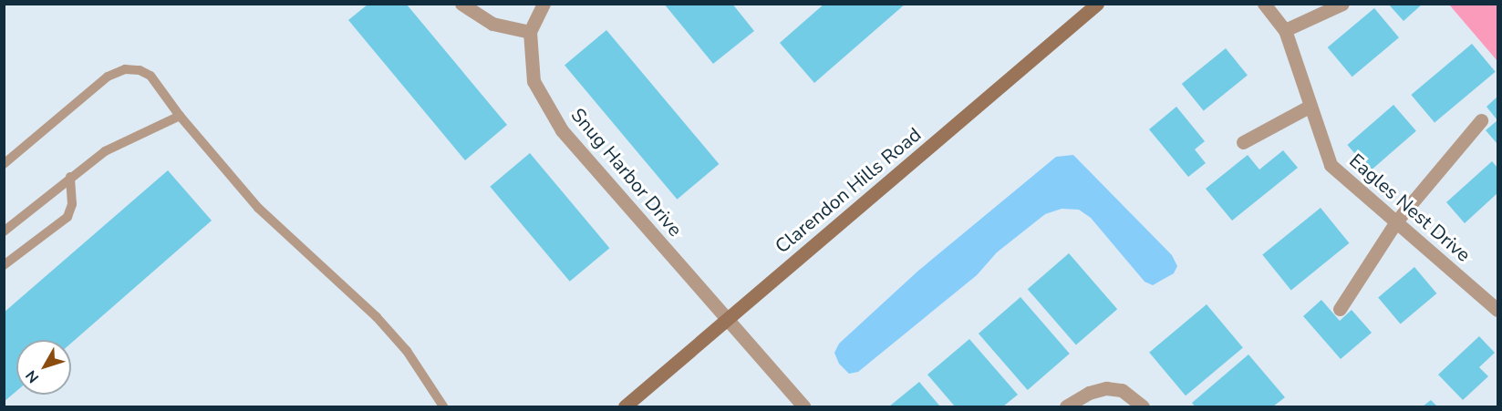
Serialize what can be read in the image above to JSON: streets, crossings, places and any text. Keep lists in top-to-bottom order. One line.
{"streets":{"street":["Snug Harbor Drive","Clarendon Hills Road","Eagles Nest Drive"]},"crossings":[["Snug Harbor Drive","Clarendon Hills Road"]],"north":"bottom left"}
